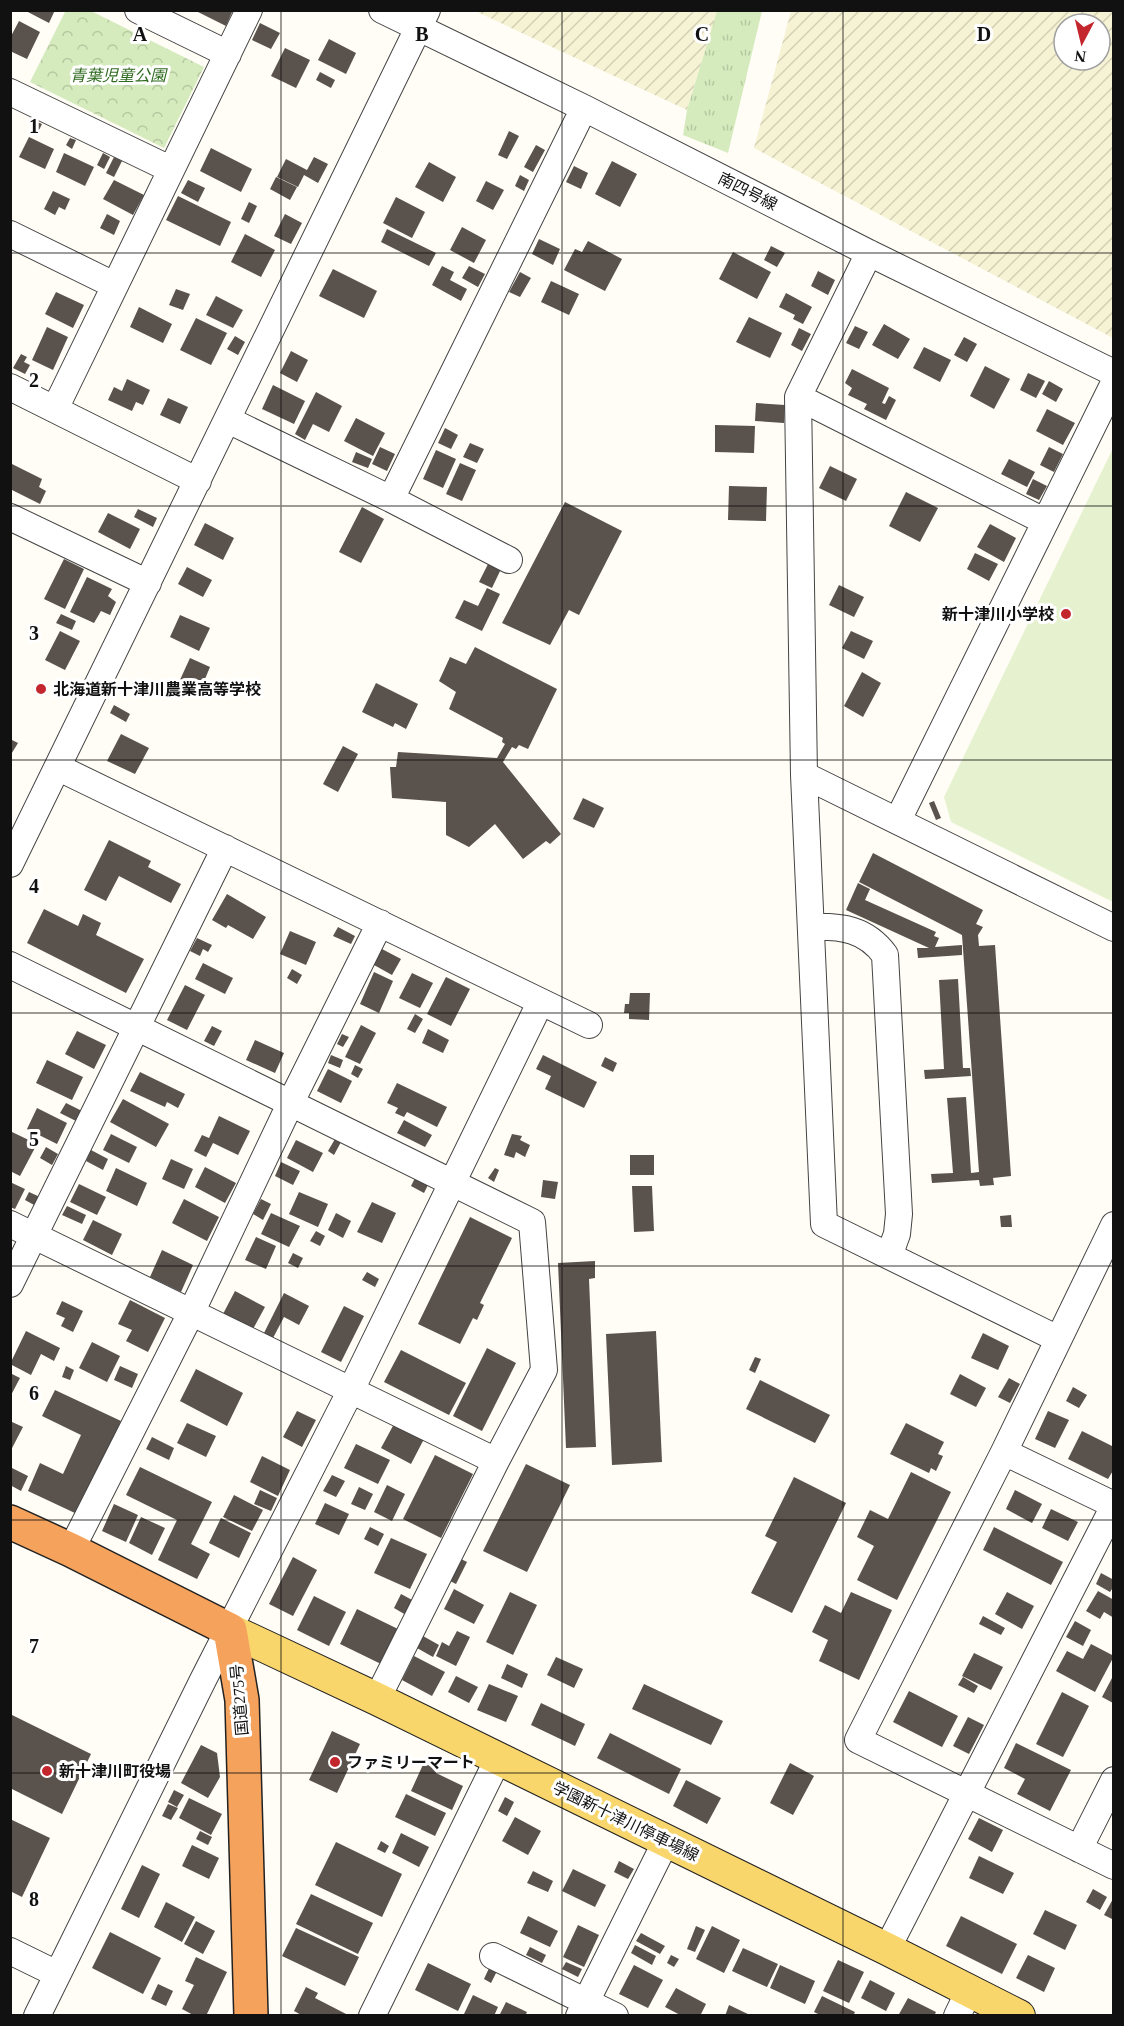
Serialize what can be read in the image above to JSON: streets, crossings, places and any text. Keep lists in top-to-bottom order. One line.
{"streets":{"highway":["国道275号"],"main road":["学園新十津川停車場線"],"street":["南四号線"]},"crossings":[["国道275号","学園新十津川停車場線"]],"parks":["青葉児童公園"],"places":["新十津川小学校","北海道新十津川農業高等学校","ファミリーマート","新十津川町役場"],"north":"bottom","grid":{"columns":["A","B","C","D"],"rows":["1","2","3","4","5","6","7","8"]}}
